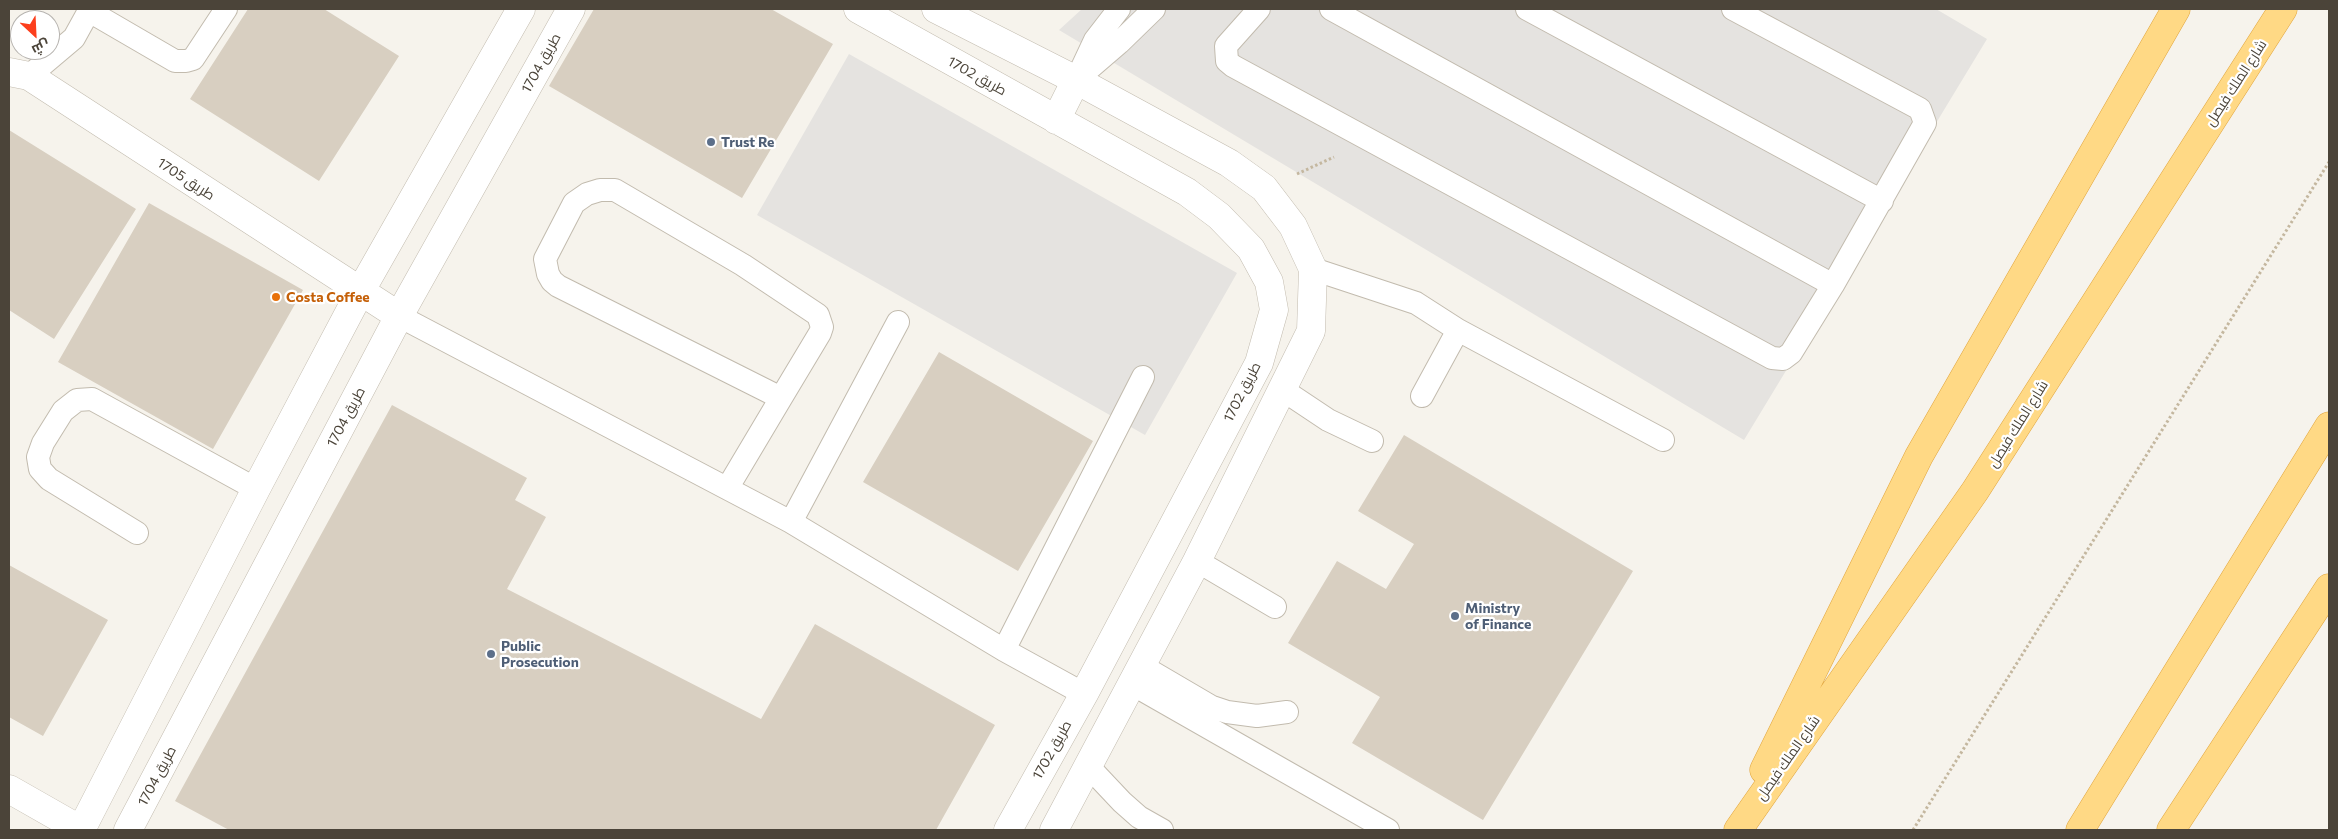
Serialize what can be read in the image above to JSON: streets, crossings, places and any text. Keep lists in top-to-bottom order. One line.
{"streets":{"highway":["شارع الملك فيصل"],"street":["طريق 1704","طريق 1702","طريق 1705"]},"crossings":[["طريق 1704","طريق 1705"]],"places":["Trust Re","Costa Coffee","Ministry of Finance","Public Prosecution"],"north":"bottom right"}
